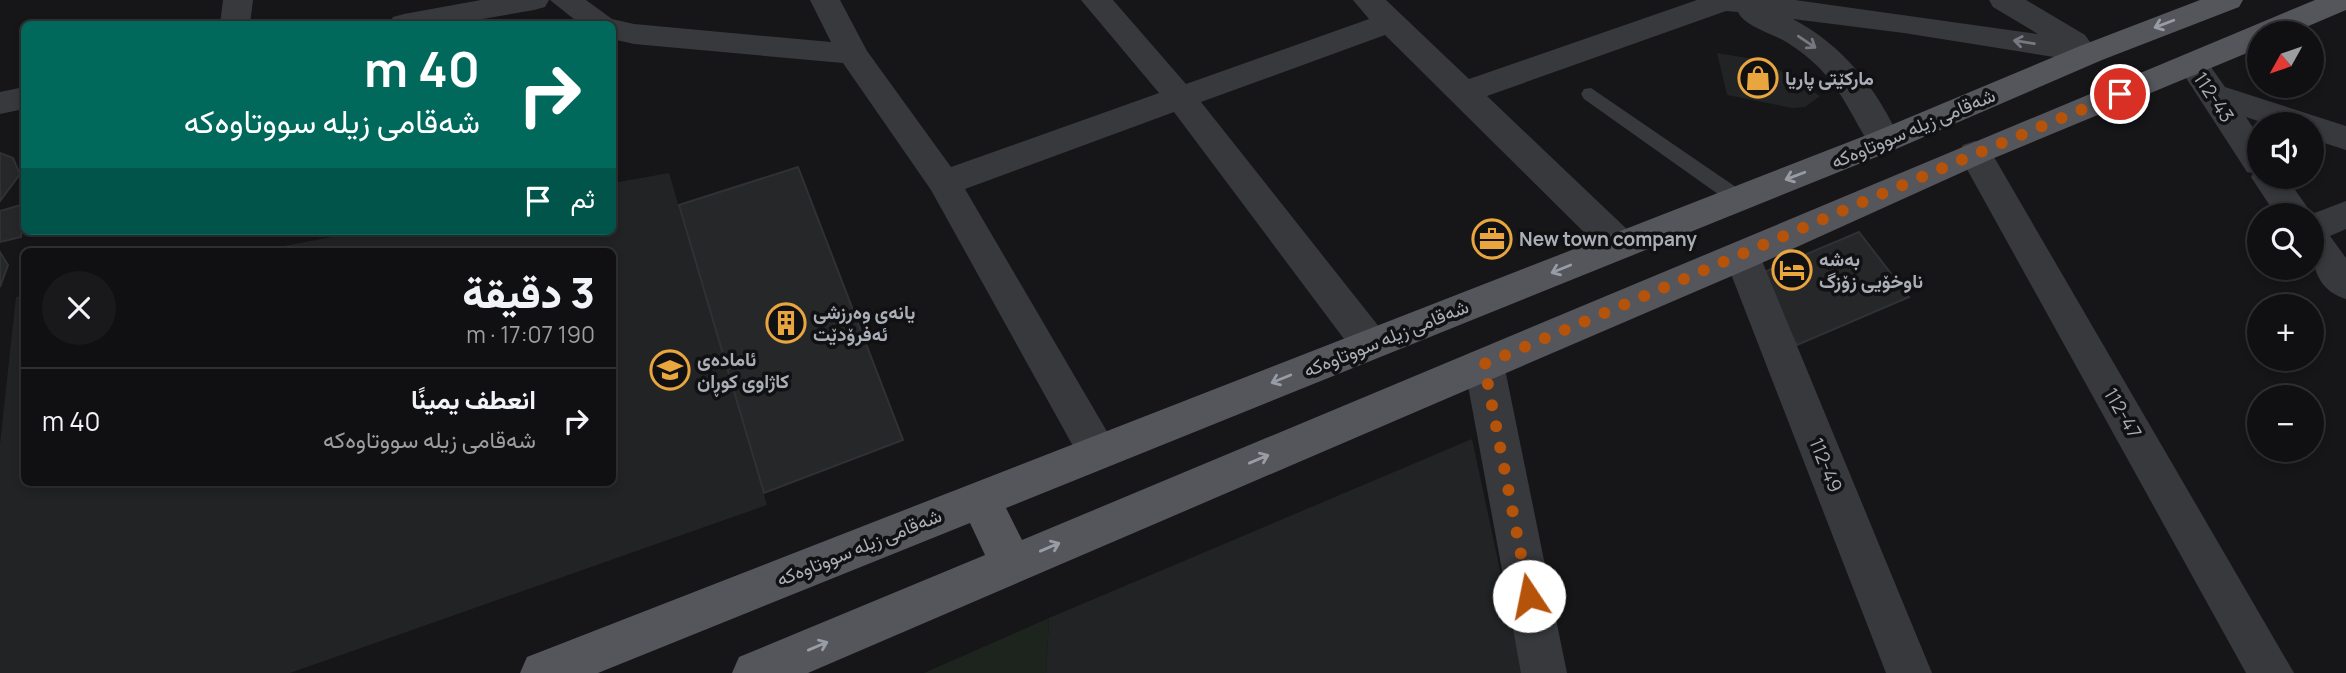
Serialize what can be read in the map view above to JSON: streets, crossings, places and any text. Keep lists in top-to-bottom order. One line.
{"streets":{"main road":["شەقامی زیلە سووتاوەکە"],"street":["112-43","112-47","112-49"]},"places":{"shop":["مارکێتی پاریا"],"office":["New town company"],"hotel":["بەشە ناوخۆیی زۆزگ"],"building":["یانەی وەرزشی ئەفرۆدێت"],"school or university":["ئامادەی کاژاوی کوڕان"]},"north":"bottom left","page":{"map_buttons":["+","−"],"turn":["40 m","شەقامی زیلە سووتاوەکە"],"then":"ثم","heading":["3 دقيقة","190 m · 17:07"],"list":[{"name":"انعطف يمينًا","note":"شەقامی زیلە سووتاوەکە","value":"40 m"}]}}
